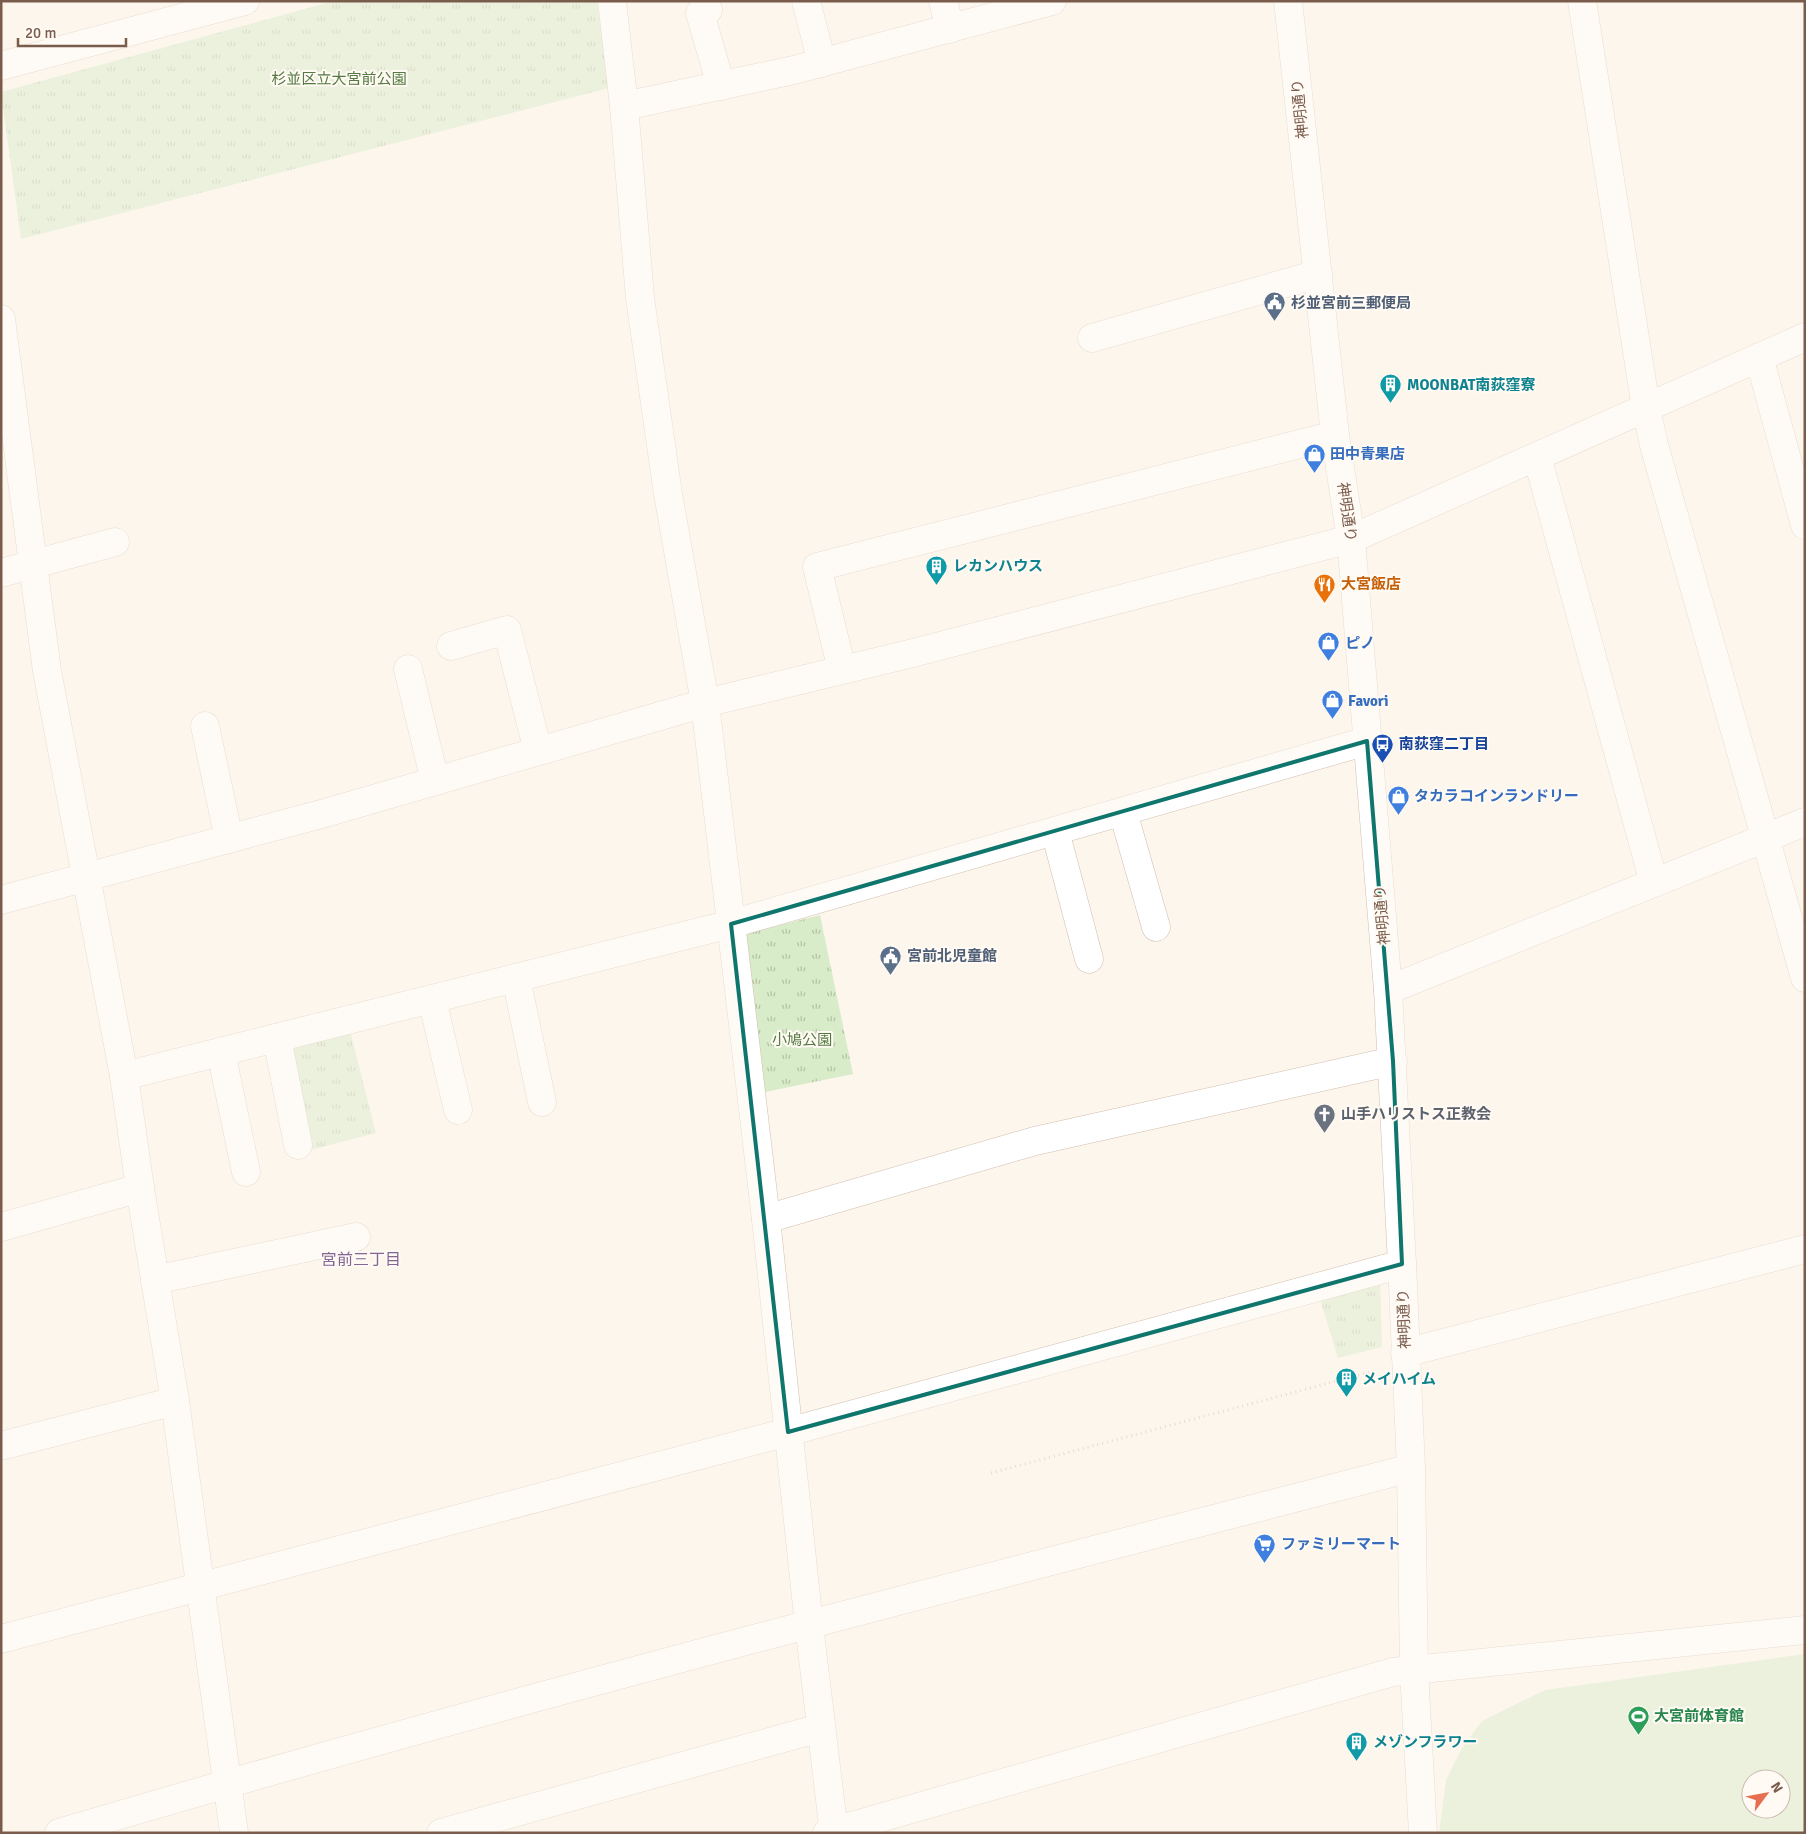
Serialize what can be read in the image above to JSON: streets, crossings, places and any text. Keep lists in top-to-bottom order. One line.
{"streets":{"street":["神明通り"]},"districts":["宮前三丁目"],"parks":["杉並区立大宮前公園","小鳩公園"],"places":{"public building":["杉並宮前三郵便局","宮前北児童館"],"building":["MOONBAT南荻窪寮","レカンハウス","メイハイム","メゾンフラワー"],"shop":["田中青果店","ピノ","Favori","タカラコインランドリー"],"restaurant":["大宮飯店"],"bus stop":["南荻窪二丁目"],"church":["山手ハリストス正教会"],"supermarket":["ファミリーマート"],"sports":["大宮前体育館"]},"scale_bar":"20 m","north":"top right"}
